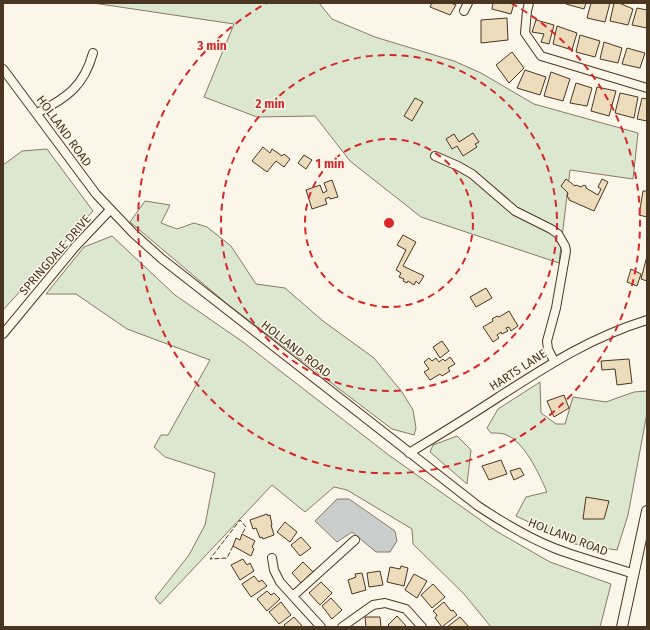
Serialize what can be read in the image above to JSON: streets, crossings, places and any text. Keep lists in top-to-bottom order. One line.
{"streets":{"street":["HOLLAND ROAD","SPRINGDALE DRIVE","HARTS LANE"]},"crossings":[["HOLLAND ROAD","SPRINGDALE DRIVE"],["HOLLAND ROAD","HARTS LANE"]],"rings":["3 min","2 min","1 min"]}
